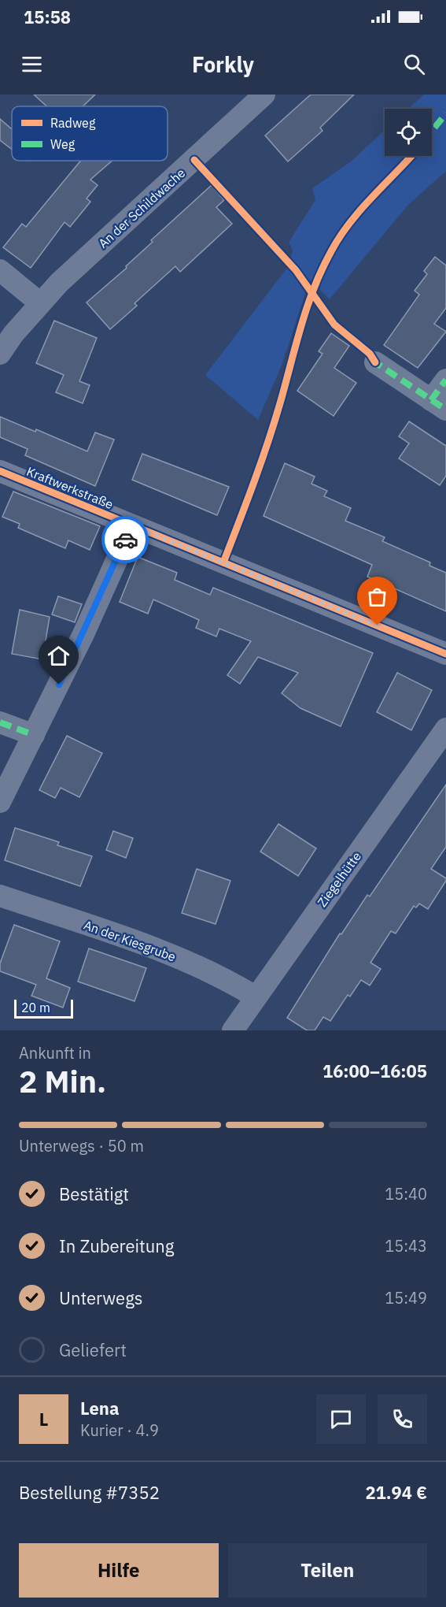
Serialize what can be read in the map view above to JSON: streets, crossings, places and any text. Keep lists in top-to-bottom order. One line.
{"streets":{"street":["An der Schildwache","Kraftwerkstraße","Ziegelhütte","An der Kiesgrube"]},"crossings":[["Ziegelhütte","An der Kiesgrube"]],"legend":["Radweg","Weg"],"scale_bar":"20 m","page":{"status":"15:58","header":"Forkly","scale":"20 m","heading":["2 Min.","Ankunft in","16:00–16:05"],"panel":["Lena","Kurier · 4.9","Bestellung #7352","21.94 €"],"bar":"Unterwegs · 50 m","list":[["Bestätigt","15:40"],["In Zubereitung","15:43"],["Unterwegs","15:49"],"Geliefert"],"round":"L","buttons":["Hilfe","Teilen"]}}
